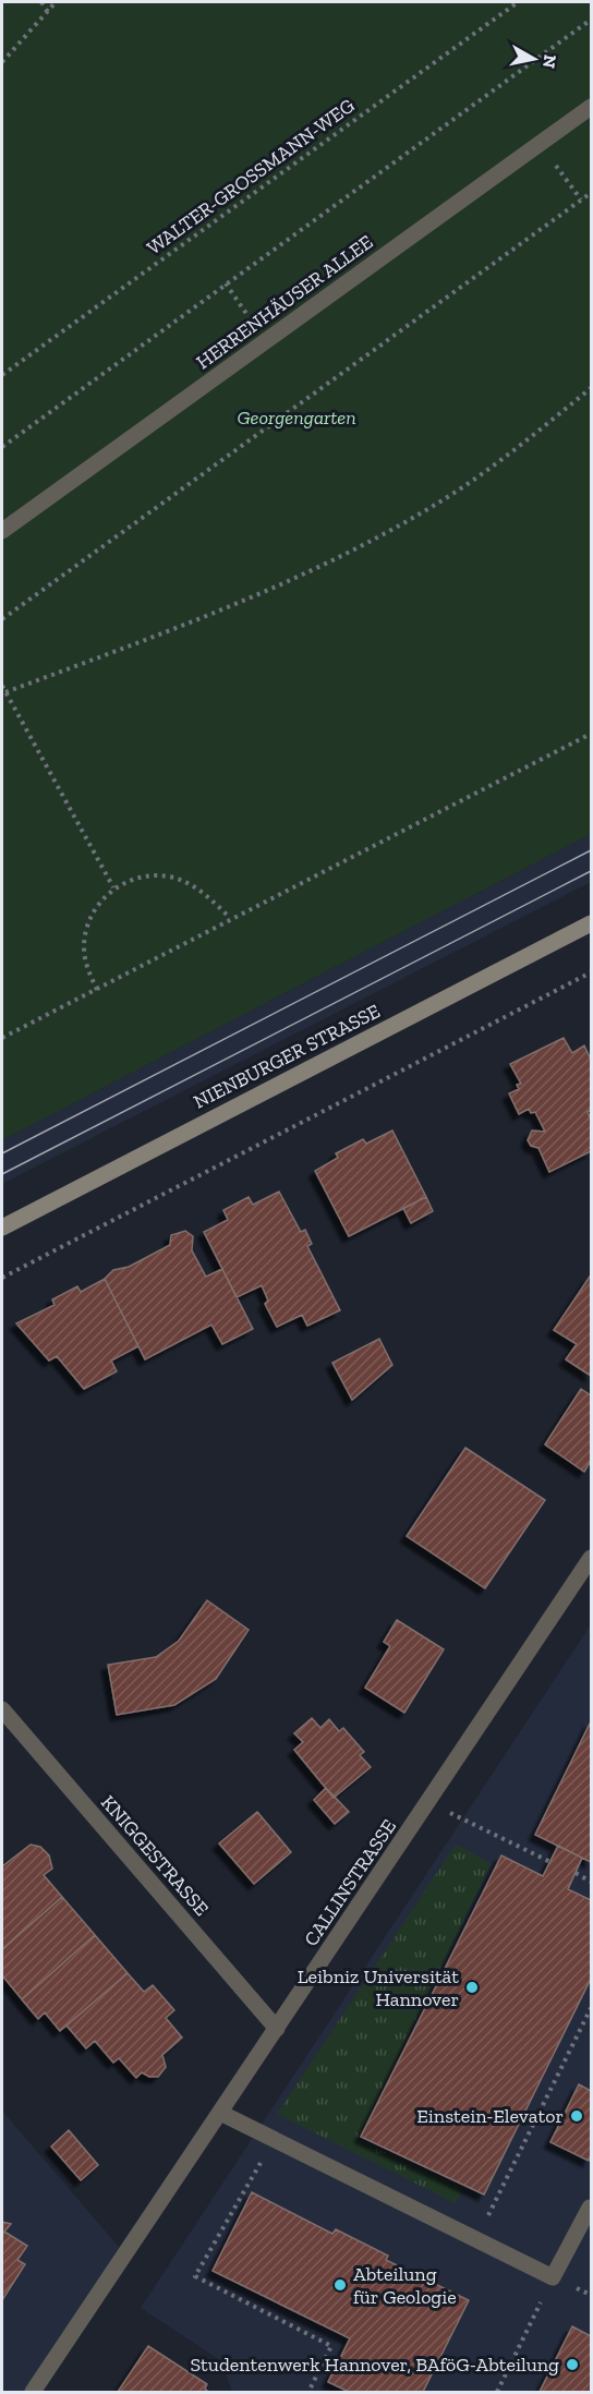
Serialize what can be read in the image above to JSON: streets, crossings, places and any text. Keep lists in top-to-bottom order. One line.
{"streets":{"street":["HERRENHÄUSER ALLEE","NIENBURGER STRASSE","KNIGGESTRASSE","CALLINSTRASSE"],"path":["WALTER-GROSSMANN-WEG"]},"crossings":[["KNIGGESTRASSE","CALLINSTRASSE"]],"parks":["Georgengarten"],"places":["Leibniz Universität Hannover","Einstein-Elevator","Abteilung für Geologie","Studentenwerk Hannover, BAföG-Abteilung"],"north":"right"}
